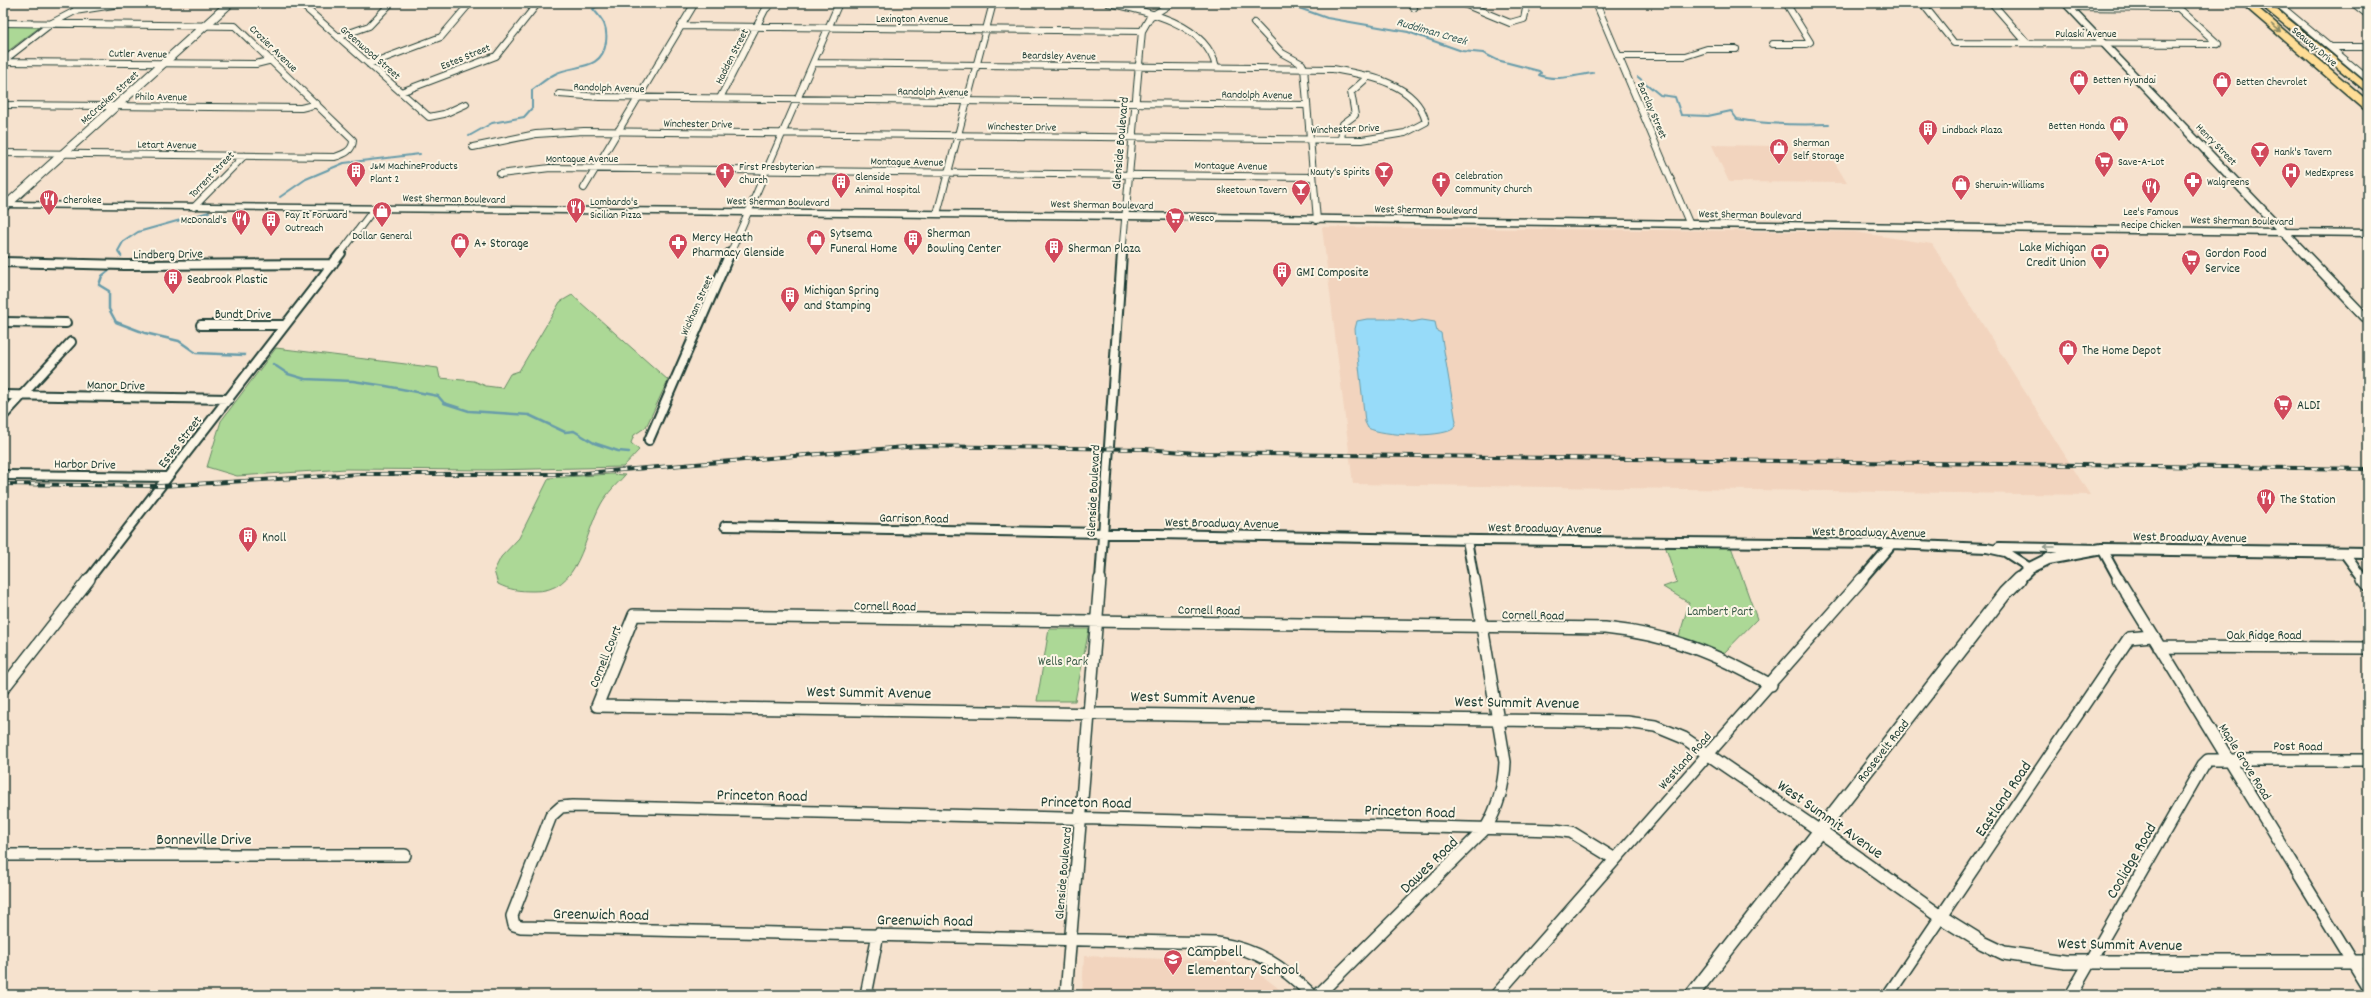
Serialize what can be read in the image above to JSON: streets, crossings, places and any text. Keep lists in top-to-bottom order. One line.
{"streets":{"highway":["Seaway Drive"],"main road":["Henry Street","West Sherman Boulevard"],"street":["Lexington Avenue","Pulaski Avenue","Crozier Avenue","Greenwood Street","Cutler Avenue","Beardsley Avenue","Estes Street","Hadden Street","Randolph Avenue","Philo Avenue","McCracken Street","Barclay Street","Winchester Drive","Glenside Boulevard","Letart Avenue","Montague Avenue","Torrent Street","Lindberg Drive","Wickham Street","Bundt Drive","Manor Drive","Harbor Drive","Garrison Road","West Broadway Avenue","Cornell Road","Oak Ridge Road","Cornell Court","West Summit Avenue","Post Road","Roosevelt Road","Westland Road","Maple Grove Road","Princeton Road","Eastland Road","Bonneville Drive","Coolidge Road","Dawes Road","Greenwich Road"]},"crossings":[["Lexington Avenue","Hadden Street"],["Lexington Avenue","Glenside Boulevard"],["Lexington Avenue","Wickham Street"],["Pulaski Avenue","Henry Street"],["Crozier Avenue","Cutler Avenue"],["Crozier Avenue","Philo Avenue"],["Crozier Avenue","McCracken Street"],["Crozier Avenue","Letart Avenue"],["Greenwood Street","Estes Street"],["Cutler Avenue","McCracken Street"],["Beardsley Avenue","Winchester Drive"],["Beardsley Avenue","Glenside Boulevard"],["Beardsley Avenue","Wickham Street"],["Estes Street","West Sherman Boulevard"],["Estes Street","Lindberg Drive"],["Estes Street","Bundt Drive"],["Estes Street","Manor Drive"],["Estes Street","Harbor Drive"],["Hadden Street","Randolph Avenue"],["Randolph Avenue","Glenside Boulevard"],["Randolph Avenue","Wickham Street"],["Philo Avenue","McCracken Street"],["McCracken Street","Letart Avenue"],["McCracken Street","West Sherman Boulevard"],["Barclay Street","West Sherman Boulevard"],["Winchester Drive","Glenside Boulevard"],["Winchester Drive","Wickham Street"],["Glenside Boulevard","Montague Avenue"],["Glenside Boulevard","West Sherman Boulevard"],["Glenside Boulevard","Garrison Road"],["Glenside Boulevard","West Broadway Avenue"],["Glenside Boulevard","Cornell Road"],["Glenside Boulevard","West Summit Avenue"],["Glenside Boulevard","Princeton Road"],["Glenside Boulevard","Greenwich Road"],["Letart Avenue","Torrent Street"],["Henry Street","West Sherman Boulevard"],["Montague Avenue","Wickham Street"],["Torrent Street","West Sherman Boulevard"],["West Sherman Boulevard","Wickham Street"],["Garrison Road","West Broadway Avenue"],["West Broadway Avenue","Roosevelt Road"],["West Broadway Avenue","Westland Road"],["West Broadway Avenue","Maple Grove Road"],["West Broadway Avenue","Dawes Road"],["Cornell Road","Cornell Court"],["Cornell Road","Westland Road"],["Cornell Road","Dawes Road"],["Oak Ridge Road","Maple Grove Road"],["Cornell Court","West Summit Avenue"],["West Summit Avenue","Roosevelt Road"],["West Summit Avenue","Westland Road"],["West Summit Avenue","Maple Grove Road"],["West Summit Avenue","Eastland Road"],["West Summit Avenue","Coolidge Road"],["West Summit Avenue","Dawes Road"],["Post Road","Maple Grove Road"],["Post Road","Coolidge Road"],["Roosevelt Road","Maple Grove Road"],["Westland Road","Princeton Road"],["Maple Grove Road","Eastland Road"],["Maple Grove Road","Coolidge Road"],["Princeton Road","Dawes Road"],["Princeton Road","Greenwich Road"]],"water":["Ruddiman Creek"],"parks":["Lambert Part","Wells Park"],"places":{"shop":["Betten Hyundai","Betten Chevrolet","Betten Honda","Sherman Self Storage","Sherwin-Williams","Dollar General","Sytsema Funeral Home","A+ Storage","The Home Depot"],"building":["Lindback Plaza","J&M MachineProducts Plant 2","Glenside Animal Hospital","Pay It Forward Outreach","Sherman Bowling Center","Sherman Plaza","GMI Composite","Seabrook Plastic","Michigan Spring and Stamping","Knoll"],"bar":["Hank's Tavern","Nauty's Spirits","Skeetown Tavern"],"supermarket":["Save-A-Lot","Wesco","Gordon Food Service","ALDI"],"church":["First Presbyterian Church","Celebration Community Church"],"hospital":["MedExpress"],"pharmacy":["Walgreens","Mercy Heath Pharmacy Glenside"],"restaurant":["Lee's Famous Recipe Chicken","Cherokee","Lombardo's Sicilian Pizza","McDonald's","The Station"],"bank":["Lake Michigan Credit Union"],"school or university":["Campbell Elementary School"]}}
